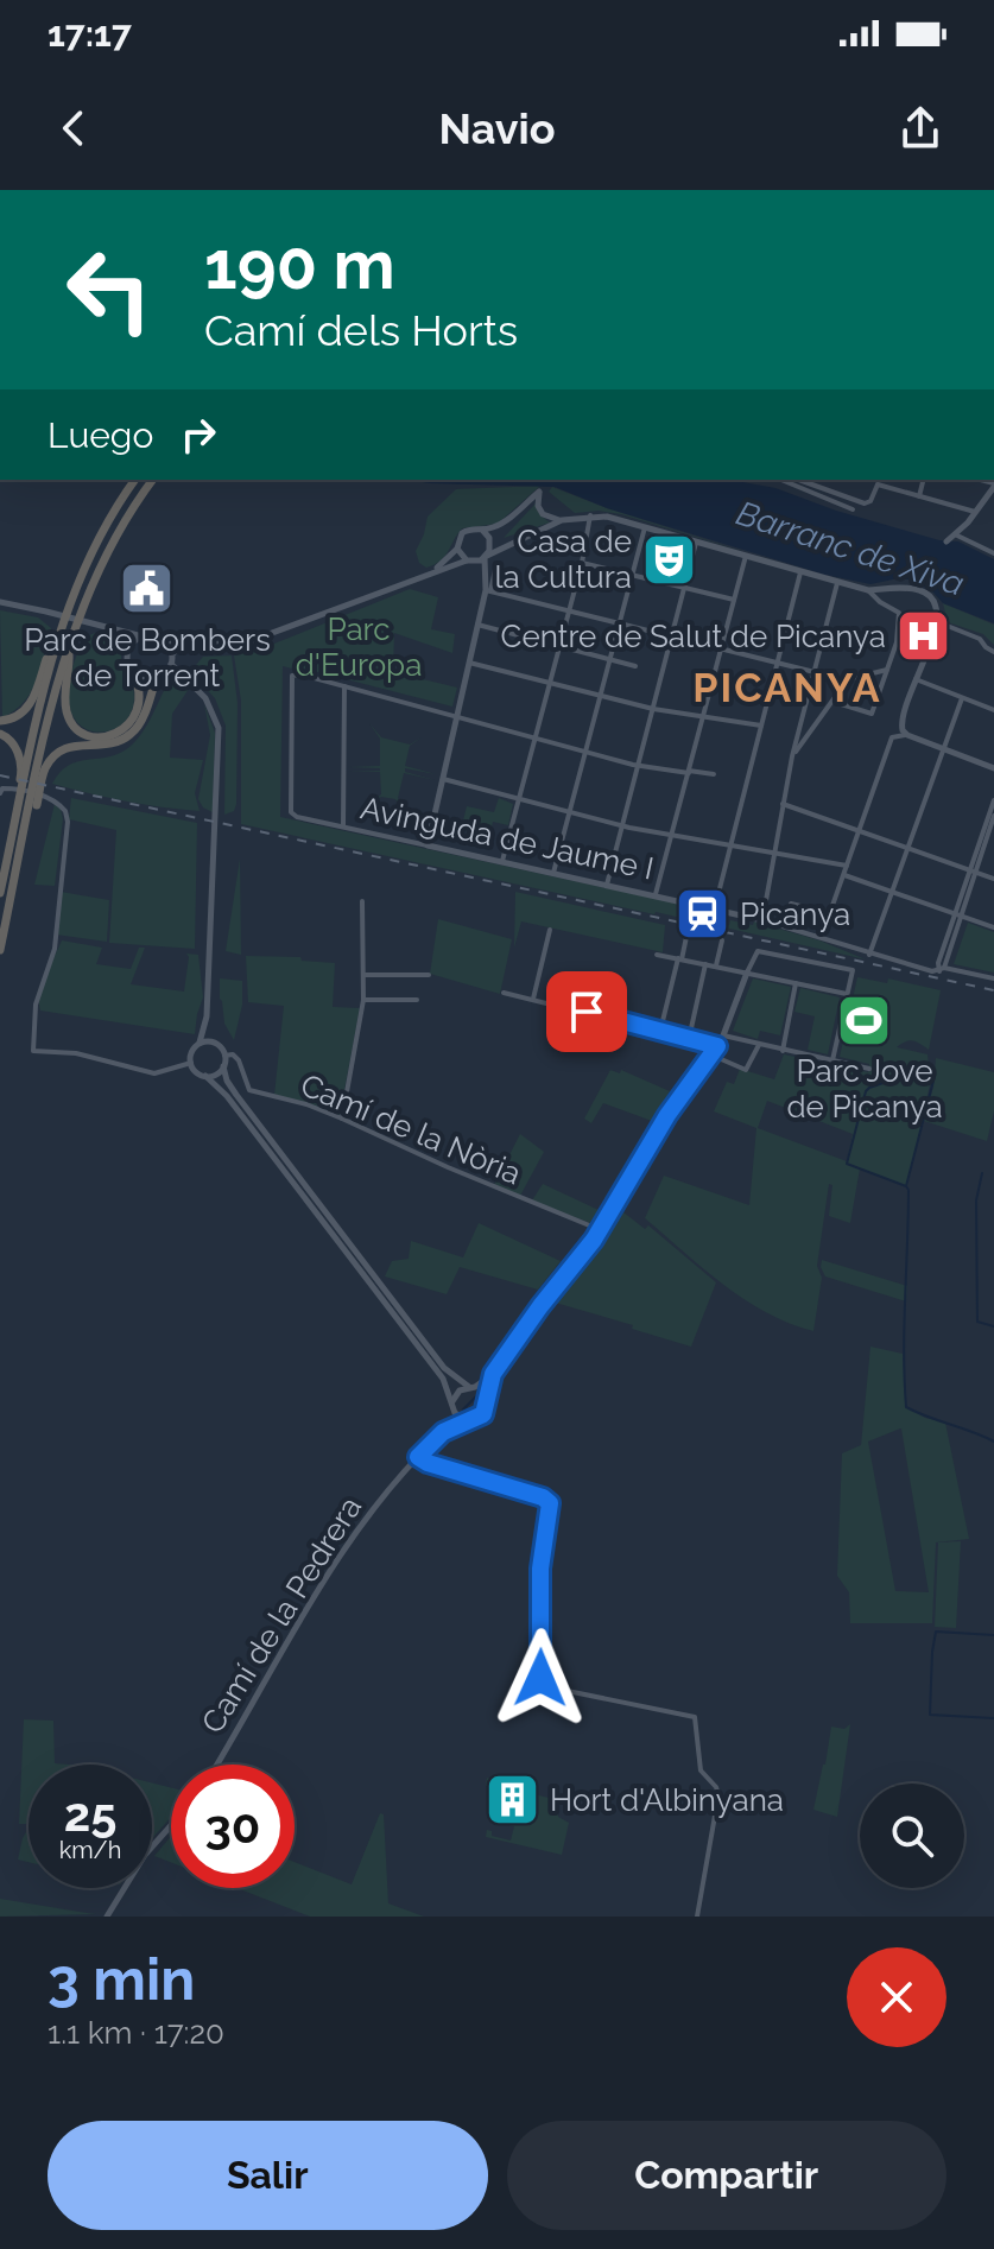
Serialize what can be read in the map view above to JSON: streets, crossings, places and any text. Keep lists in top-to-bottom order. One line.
{"streets":{"street":["Avinguda de Jaume I","Camí de la Nòria","Camí de la Pedrera"]},"districts":["PICANYA"],"water":["Barranc de Xiva"],"parks":["Parc d'Europa"],"places":{"theatre":["Casa de la Cultura"],"public building":["Parc de Bombers de Torrent"],"hospital":["Centre de Salut de Picanya"],"station":["Picanya"],"sports":["Parc Jove de Picanya"],"building":["Hort d'Albinyana"]},"page":{"status":"17:17","header":"Navio","turn":["190 m","Camí dels Horts"],"then":"Luego","speed":"25 km/h","limit":"30","heading":["3 min","1.1 km · 17:20"],"buttons":["Salir","Compartir"]}}
